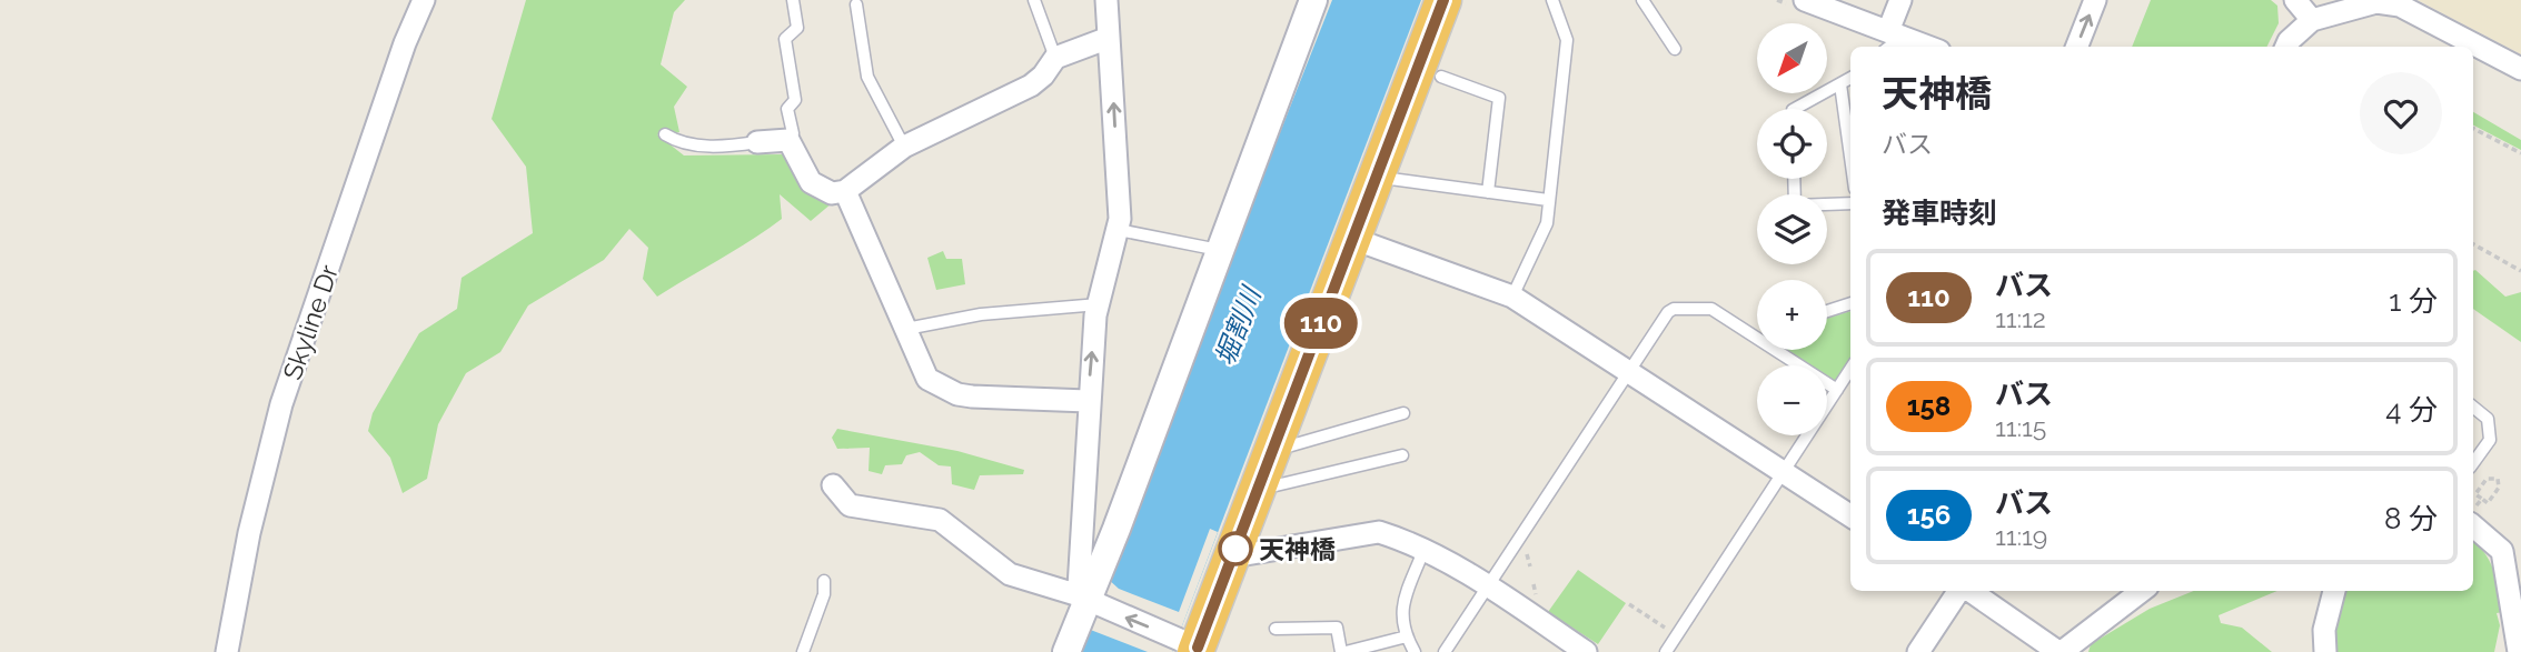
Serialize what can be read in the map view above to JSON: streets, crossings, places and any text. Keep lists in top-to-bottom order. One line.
{"streets":{"street":["Skyline Dr"]},"water":["堀割川"],"places":["天神橋"],"lines":["bus line 110"],"north":"bottom left","page":{"on_map":"110","map_buttons":["+","−"],"heading":[["天神橋","バス"],"発車時刻"],"list":[{"mark":"110","name":"バス","note":"11:12","value":"1 分"},{"mark":"158","name":"バス","note":"11:15","value":"4 分"},{"mark":"156","name":"バス","note":"11:19","value":"8 分"}]}}
